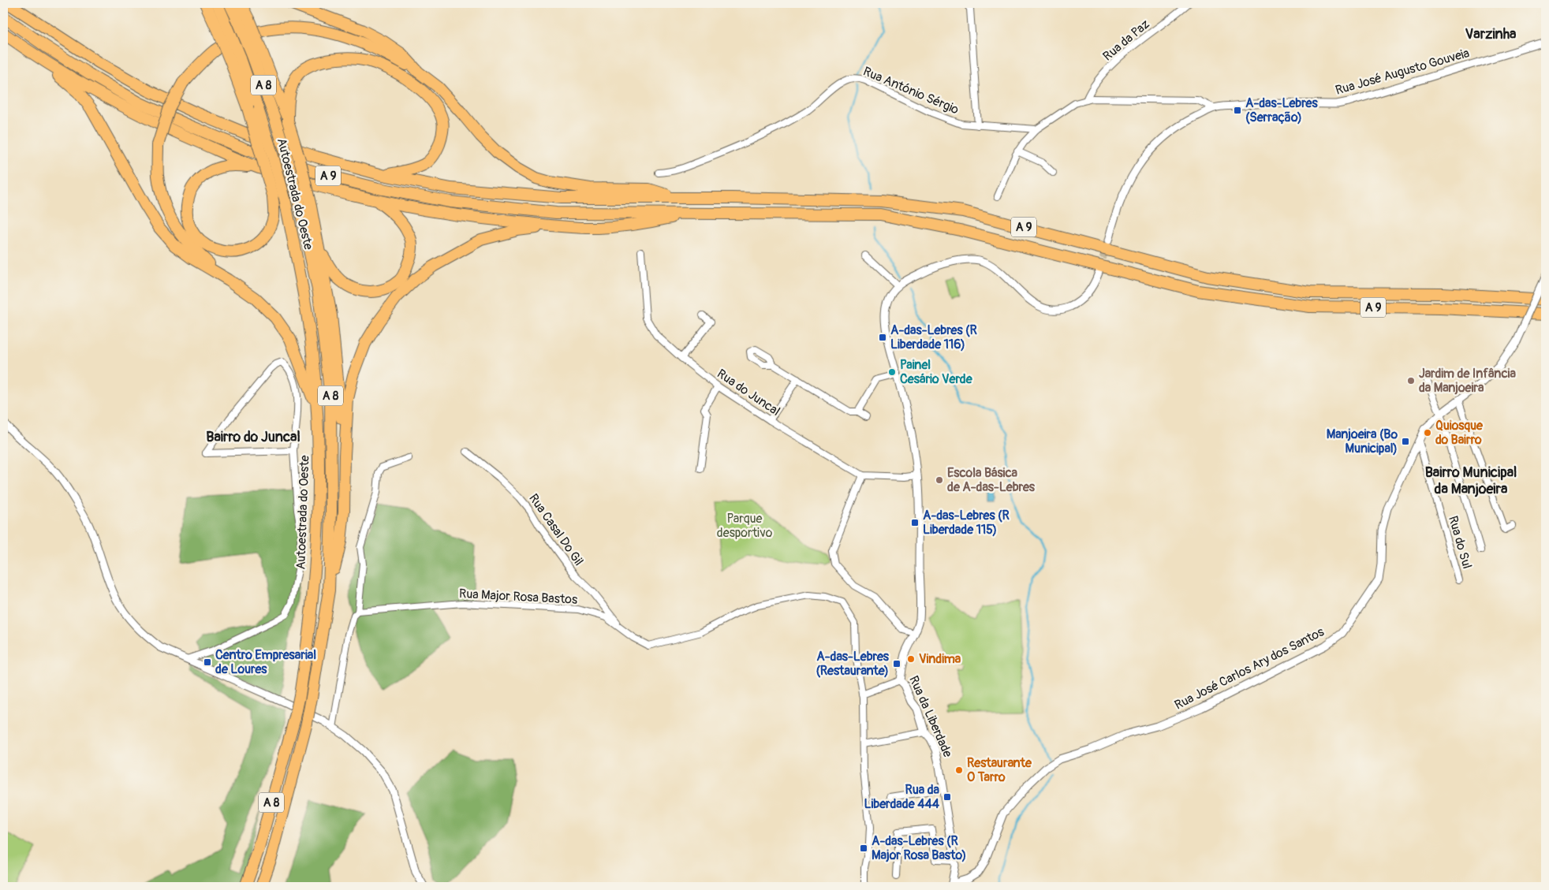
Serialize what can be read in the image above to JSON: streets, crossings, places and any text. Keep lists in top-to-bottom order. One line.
{"streets":{"highway":["A 8","A 9","Autoestrada do Oeste"],"street":["Rua da Paz","Rua José Augusto Gouveia","Rua António Sérgio","Rua do Juncal","Rua Casal Do Gil","Rua do Sul","Rua Major Rosa Bastos","Rua José Carlos Ary dos Santos","Rua da Liberdade"]},"crossings":[["Rua do Juncal","Rua da Liberdade"],["Rua Casal Do Gil","Rua Major Rosa Bastos"],["Rua do Sul","Rua José Carlos Ary dos Santos"],["Rua José Carlos Ary dos Santos","Rua da Liberdade"]],"districts":["Varzinha","Bairro do Juncal","Bairro Municipal da Manjoeira"],"parks":["Parque desportivo"],"places":{"transit":["A-das-Lebres (Serração)","A-das-Lebres (R Liberdade 116)","Manjoeira (Bº Municipal)","A-das-Lebres (R Liberdade 115)","Centro Empresarial de Loures","A-das-Lebres (Restaurante)","Rua da Liberdade 444","A-das-Lebres (R Major Rosa Basto)"],"other":["Painel Cesário Verde","Jardim de Infância da Manjoeira","Quiosque do Bairro","Escola Básica de A-das-Lebres","Vindima","Restaurante O Tarro"]}}
